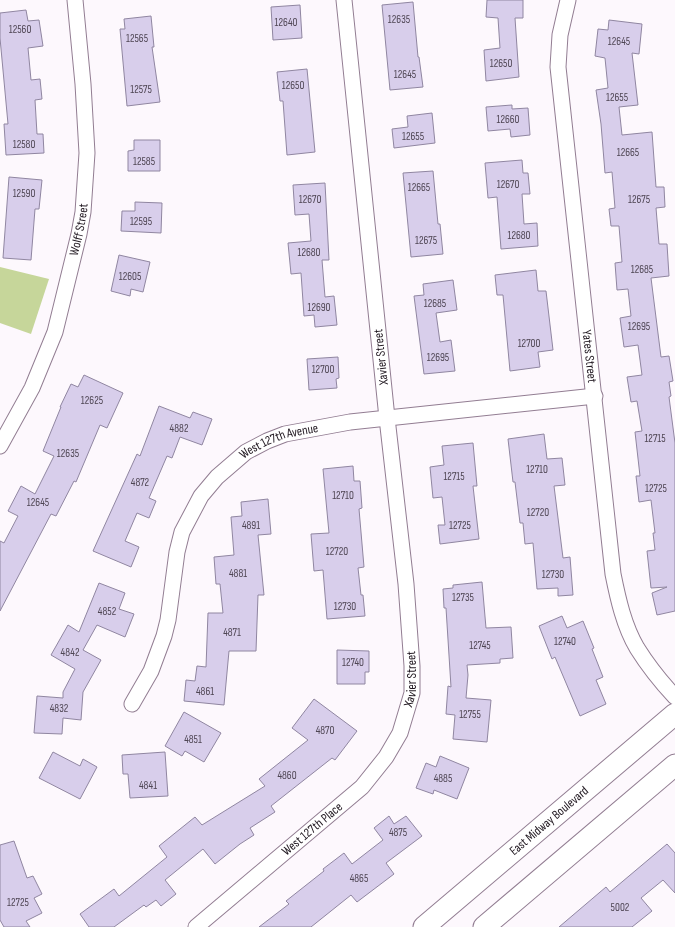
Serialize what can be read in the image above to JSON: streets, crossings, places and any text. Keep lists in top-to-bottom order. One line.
{"streets":{"main road":["East Midway Boulevard"],"street":["Wolff Street","Yates Street","Xavier Street","West 127th Avenue","West 127th Place"]},"crossings":[["Yates Street","West 127th Avenue"],["Xavier Street","West 127th Avenue"],["Xavier Street","West 127th Place"]],"house_numbers":["12635","12640","12560","12565","12645","12650","12645","12650","12575","12655","12660","12655","12580","12665","12585","12670","12665","12590","12670","12675","12595","12680","12675","12680","12685","12605","12685","12690","12695","12700","12695","12700","12625","4882","12715","12635","12710","12715","4872","12725","12710","12645","12720","4891","12725","12720","4881","12730","12735","12730","4852","4871","12740","12745","4842","12740","4861","4832","12755","4870","4851","4860","4885","4841","4875","4865","12725","5002"]}
